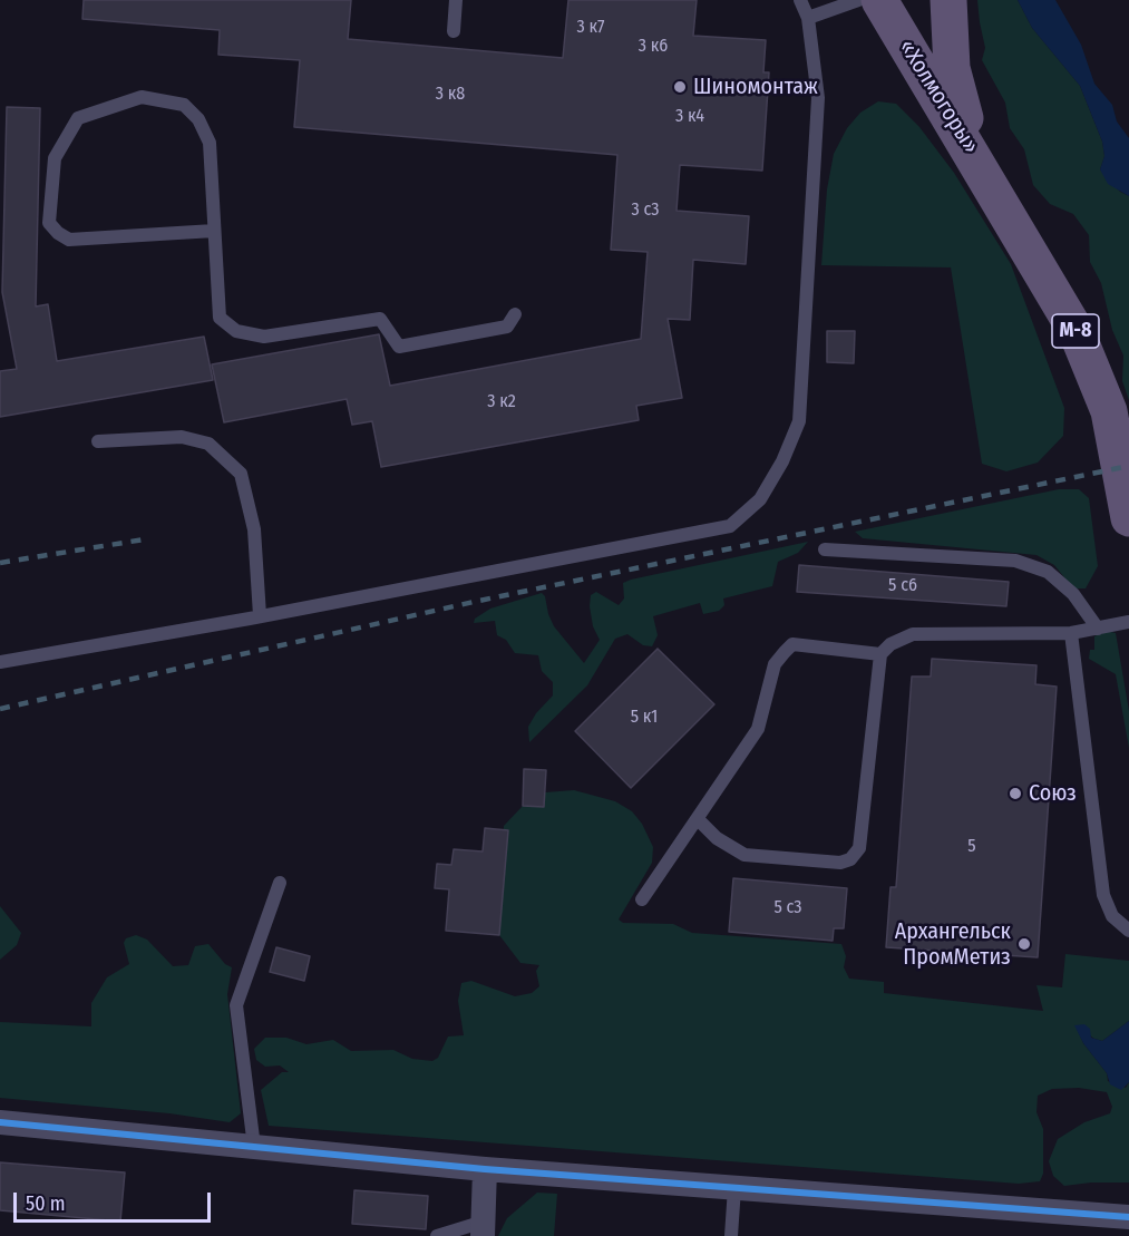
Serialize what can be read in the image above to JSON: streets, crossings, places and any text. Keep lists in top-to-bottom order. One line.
{"streets":{"main road":["«Холмогоры»","М-8"]},"crossings":[["«Холмогоры»","М-8"]],"places":["Шиномонтаж","Союз","Архангельск ПромМетиз"],"house_numbers":["3 к7","3 к6","3 к8","3 к4","3 с3","3 к2","5 с6","5 к1","5","5 с3"],"scale_bar":"50 m"}
